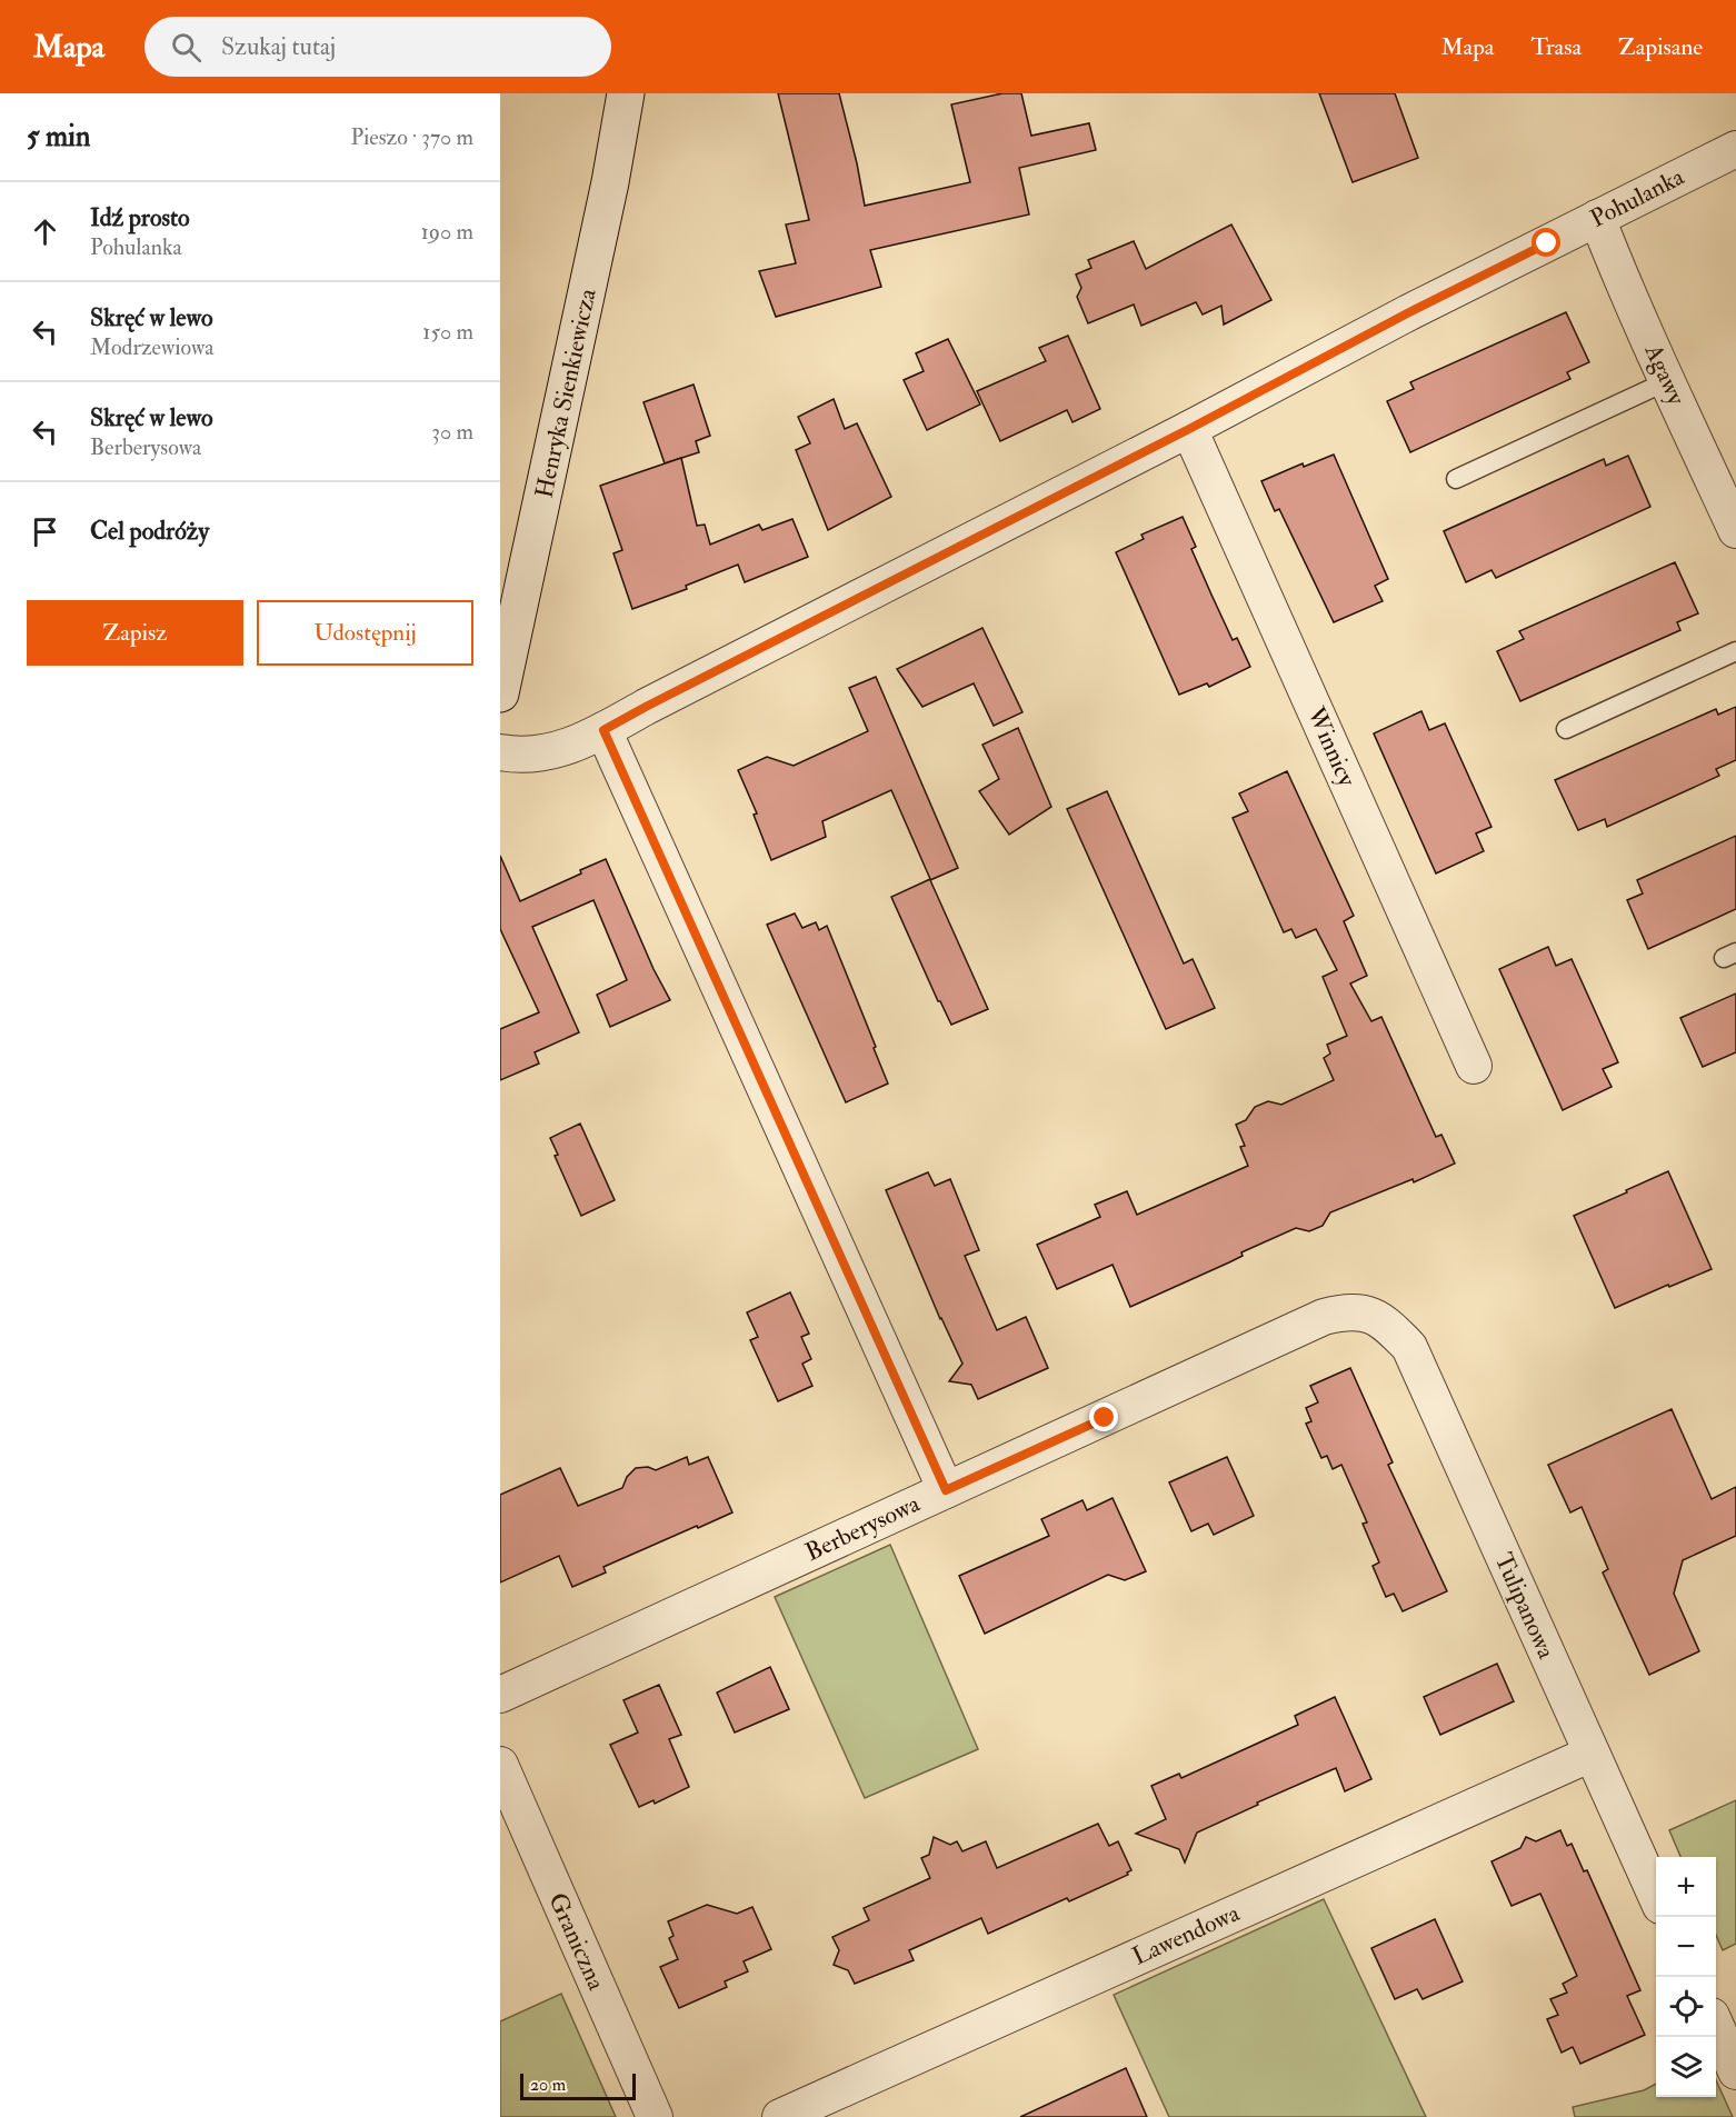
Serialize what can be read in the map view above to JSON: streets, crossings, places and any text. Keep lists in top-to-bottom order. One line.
{"streets":{"street":["Pohulanka","Agawy","Henryka Sienkiewicza","Winnicy","Berberysowa","Tulipanowa","Lawendowa","Graniczna"]},"crossings":[["Pohulanka","Agawy"],["Pohulanka","Winnicy"],["Berberysowa","Tulipanowa"],["Tulipanowa","Lawendowa"]],"scale_bar":"20 m","page":{"header":"Mapa","search":"Szukaj tutaj","nav":["Mapa","Trasa","Zapisane"],"heading":["5 min","Pieszo · 370 m"],"list":[["Idź prosto","Pohulanka","190 m"],["Skręć w lewo","Modrzewiowa","150 m"],["Skręć w lewo","Berberysowa","30 m"],"Cel podróży"],"buttons":["Zapisz","Udostępnij"],"map_buttons":["+","−"],"scale":"20 m"}}
